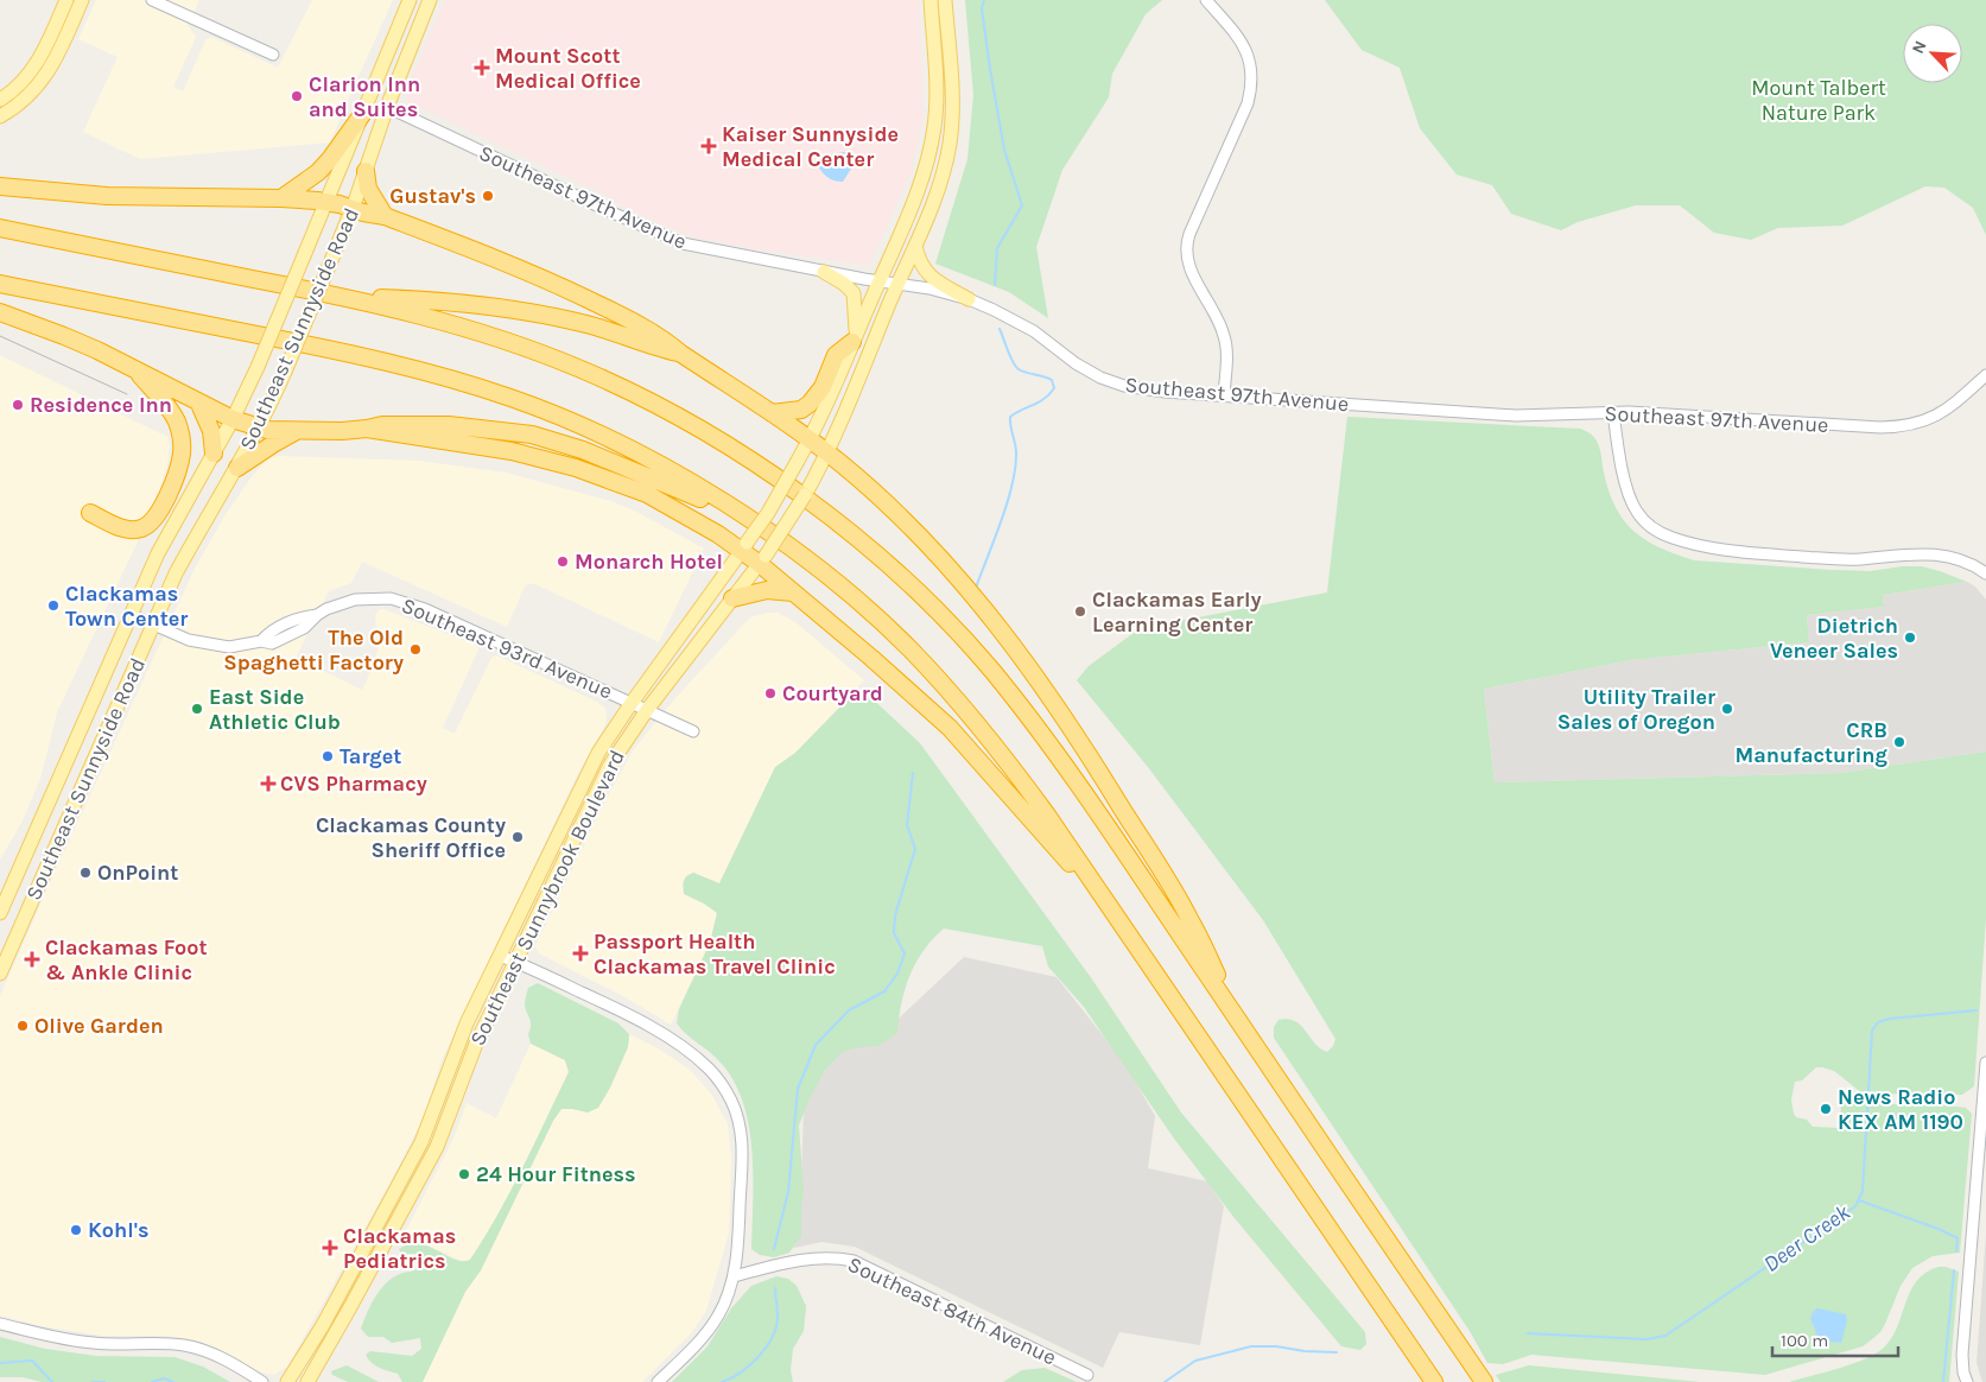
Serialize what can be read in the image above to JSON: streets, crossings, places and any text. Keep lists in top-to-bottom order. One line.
{"streets":{"main road":["Southeast Sunnyside Road","Southeast Sunnybrook Boulevard"],"street":["Southeast 97th Avenue","Southeast 93rd Avenue","Southeast 84th Avenue"]},"crossings":[["Southeast 97th Avenue","Southeast Sunnyside Road"],["Southeast 97th Avenue","Southeast Sunnybrook Boulevard"],["Southeast Sunnyside Road","Southeast 93rd Avenue"],["Southeast 93rd Avenue","Southeast Sunnybrook Boulevard"]],"water":["Deer Creek"],"parks":["Mount Talbert Nature Park"],"places":{"health":["Mount Scott Medical Office","Kaiser Sunnyside Medical Center","CVS Pharmacy","Passport Health Clackamas Travel Clinic","Clackamas Foot & Ankle Clinic","Clackamas Pediatrics"],"other":["Clarion Inn and Suites","Gustav's","Residence Inn","Monarch Hotel","Clackamas Town Center","Clackamas Early Learning Center","Dietrich Veneer Sales","The Old Spaghetti Factory","Courtyard","East Side Athletic Club","Utility Trailer Sales of Oregon","CRB Manufacturing","Target","Clackamas County Sheriff Office","OnPoint","Olive Garden","News Radio KEX AM 1190","24 Hour Fitness","Kohl's"]},"scale_bar":"100 m","north":"top left"}
